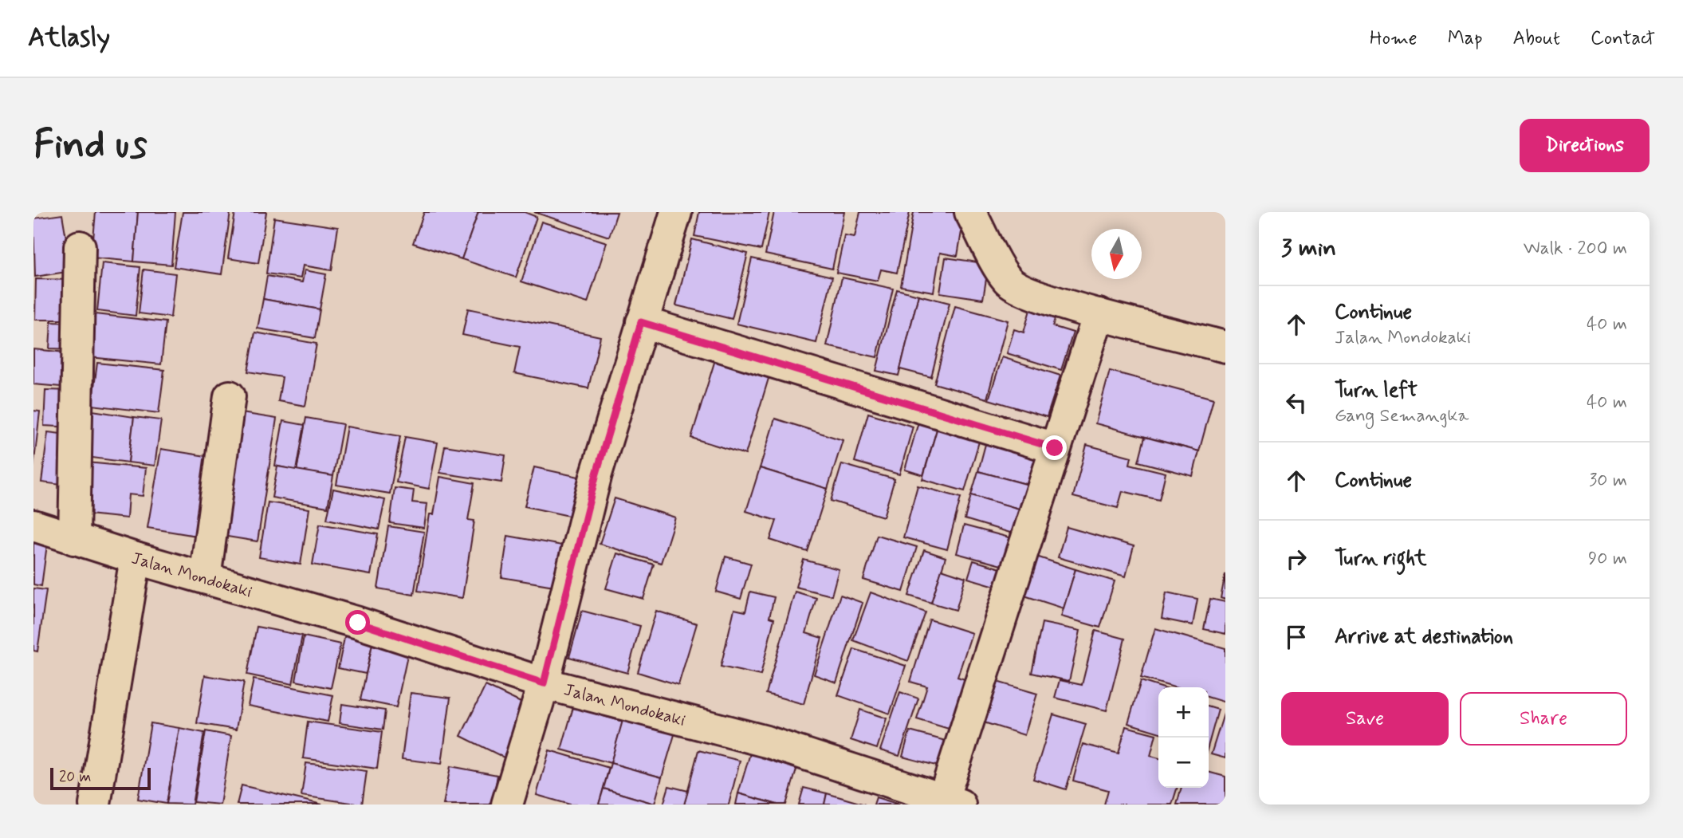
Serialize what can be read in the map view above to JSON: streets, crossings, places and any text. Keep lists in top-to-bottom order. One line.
{"streets":{"street":["Jalan Mondokaki"]},"scale_bar":"20 m","north":"bottom","page":{"header":"Atlasly","nav":["Home","Map","About","Contact"],"buttons":["Directions",["Save","Share"]],"title":"Find us","heading":["3 min","Walk · 200 m"],"list":[["Continue","Jalan Mondokaki","40 m"],["Turn left","Gang Semangka","40 m"],["Continue","30 m"],["Turn right","90 m"],"Arrive at destination"],"map_buttons":["+","−"],"scale":"20 m"}}
